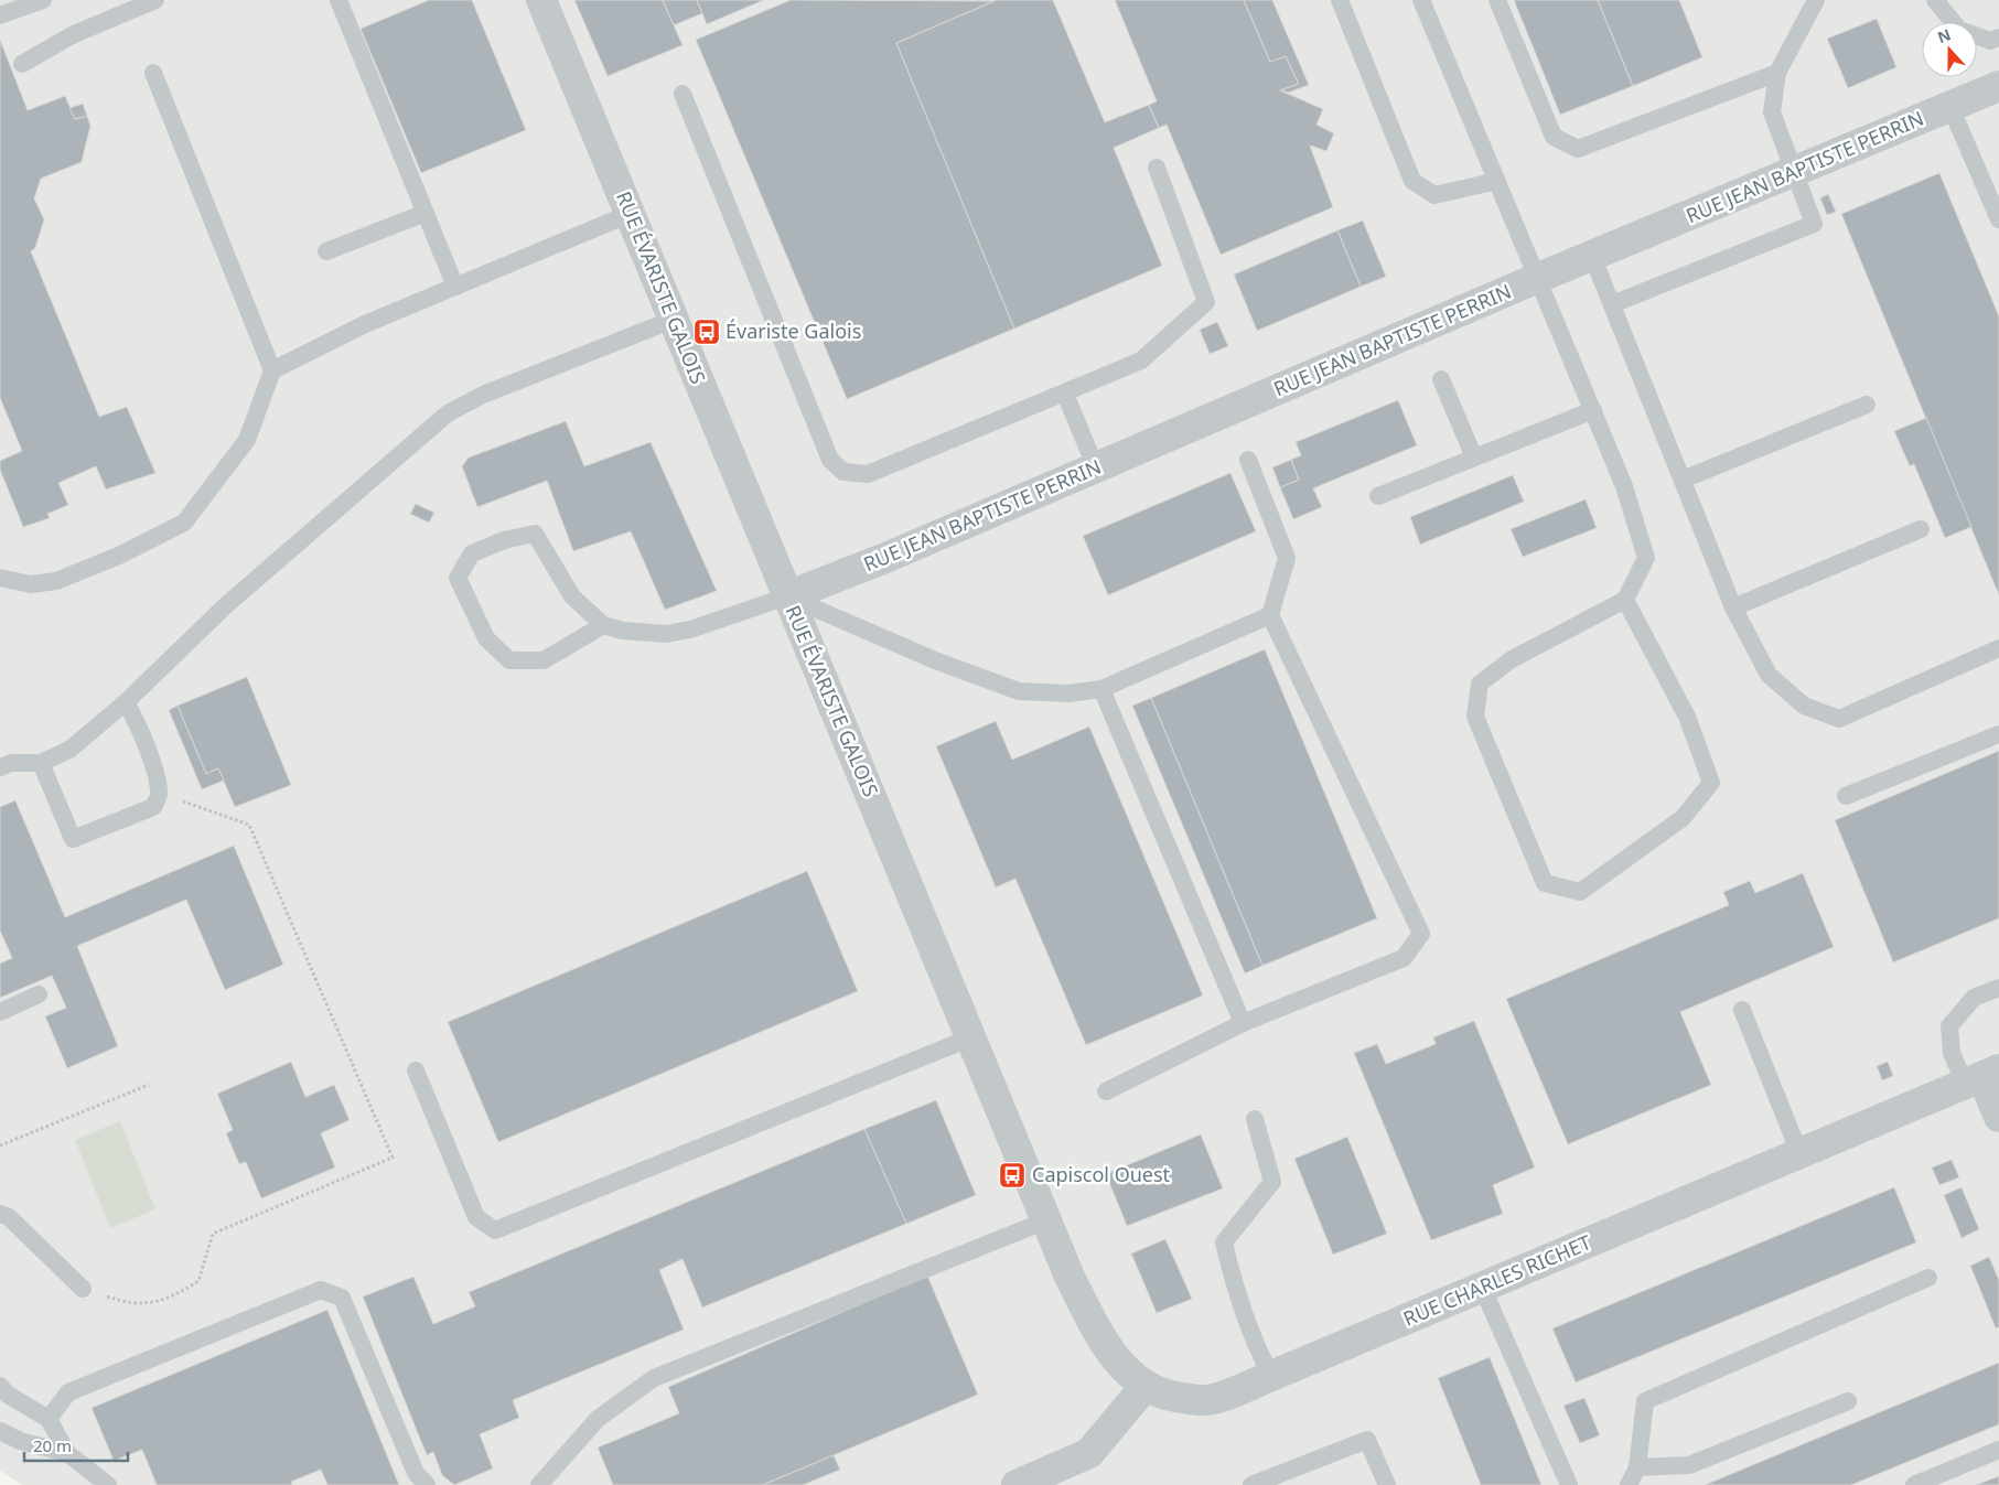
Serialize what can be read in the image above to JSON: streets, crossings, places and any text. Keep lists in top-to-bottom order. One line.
{"streets":{"street":["RUE JEAN BAPTISTE PERRIN","RUE ÉVARISTE GALOIS","RUE CHARLES RICHET"]},"crossings":[["RUE JEAN BAPTISTE PERRIN","RUE ÉVARISTE GALOIS"],["RUE ÉVARISTE GALOIS","RUE CHARLES RICHET"]],"places":{"bus stop":["Évariste Galois","Capiscol Ouest"]},"scale_bar":"20 m","north":"top"}
